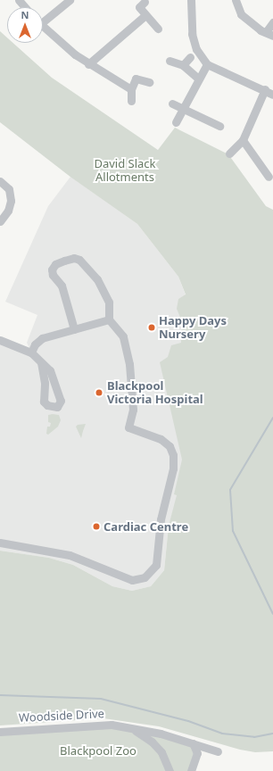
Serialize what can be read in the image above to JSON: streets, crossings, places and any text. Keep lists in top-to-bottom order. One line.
{"streets":{"street":["Woodside Drive"]},"parks":["David Slack Allotments","Blackpool Zoo"],"places":["Happy Days Nursery","Blackpool Victoria Hospital","Cardiac Centre"],"north":"top"}
